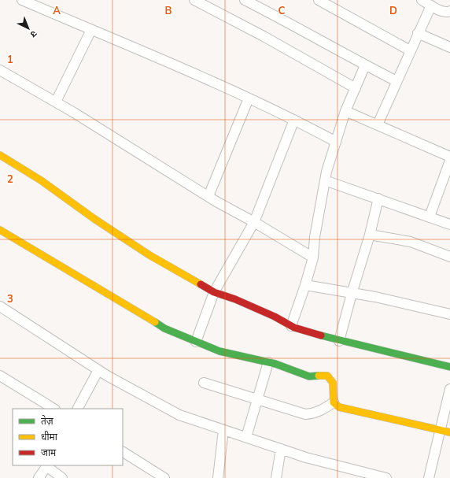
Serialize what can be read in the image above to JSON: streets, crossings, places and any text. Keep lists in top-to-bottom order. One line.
{"legend":["तेज़","धीमा","जाम"],"north":"bottom right","grid":{"columns":["A","B","C","D"],"rows":["1","2","3"]}}
